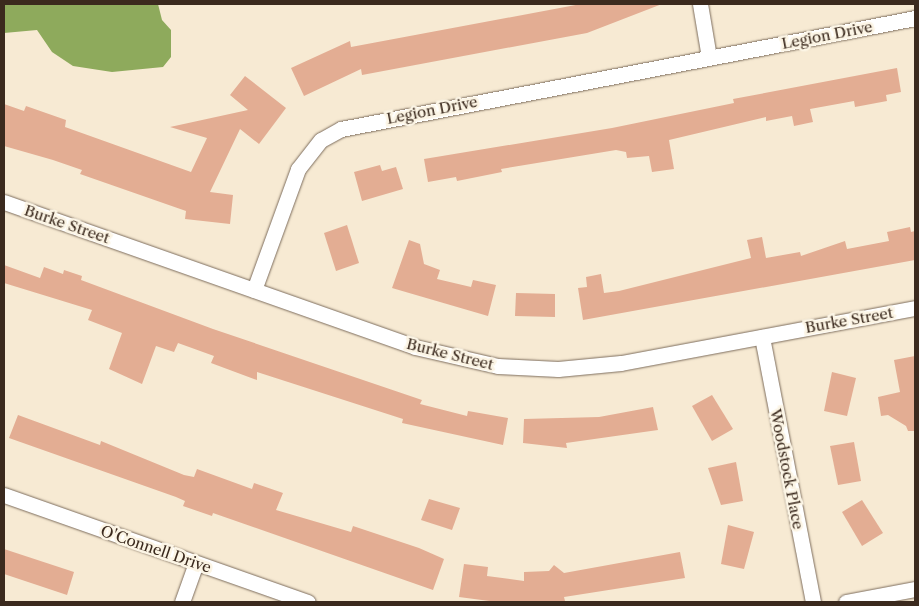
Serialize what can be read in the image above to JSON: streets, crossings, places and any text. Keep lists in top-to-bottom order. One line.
{"streets":{"street":["Legion Drive","Burke Street","Woodstock Place","O'Connell Drive"]},"crossings":[["Legion Drive","Burke Street"],["Burke Street","Woodstock Place"]]}
